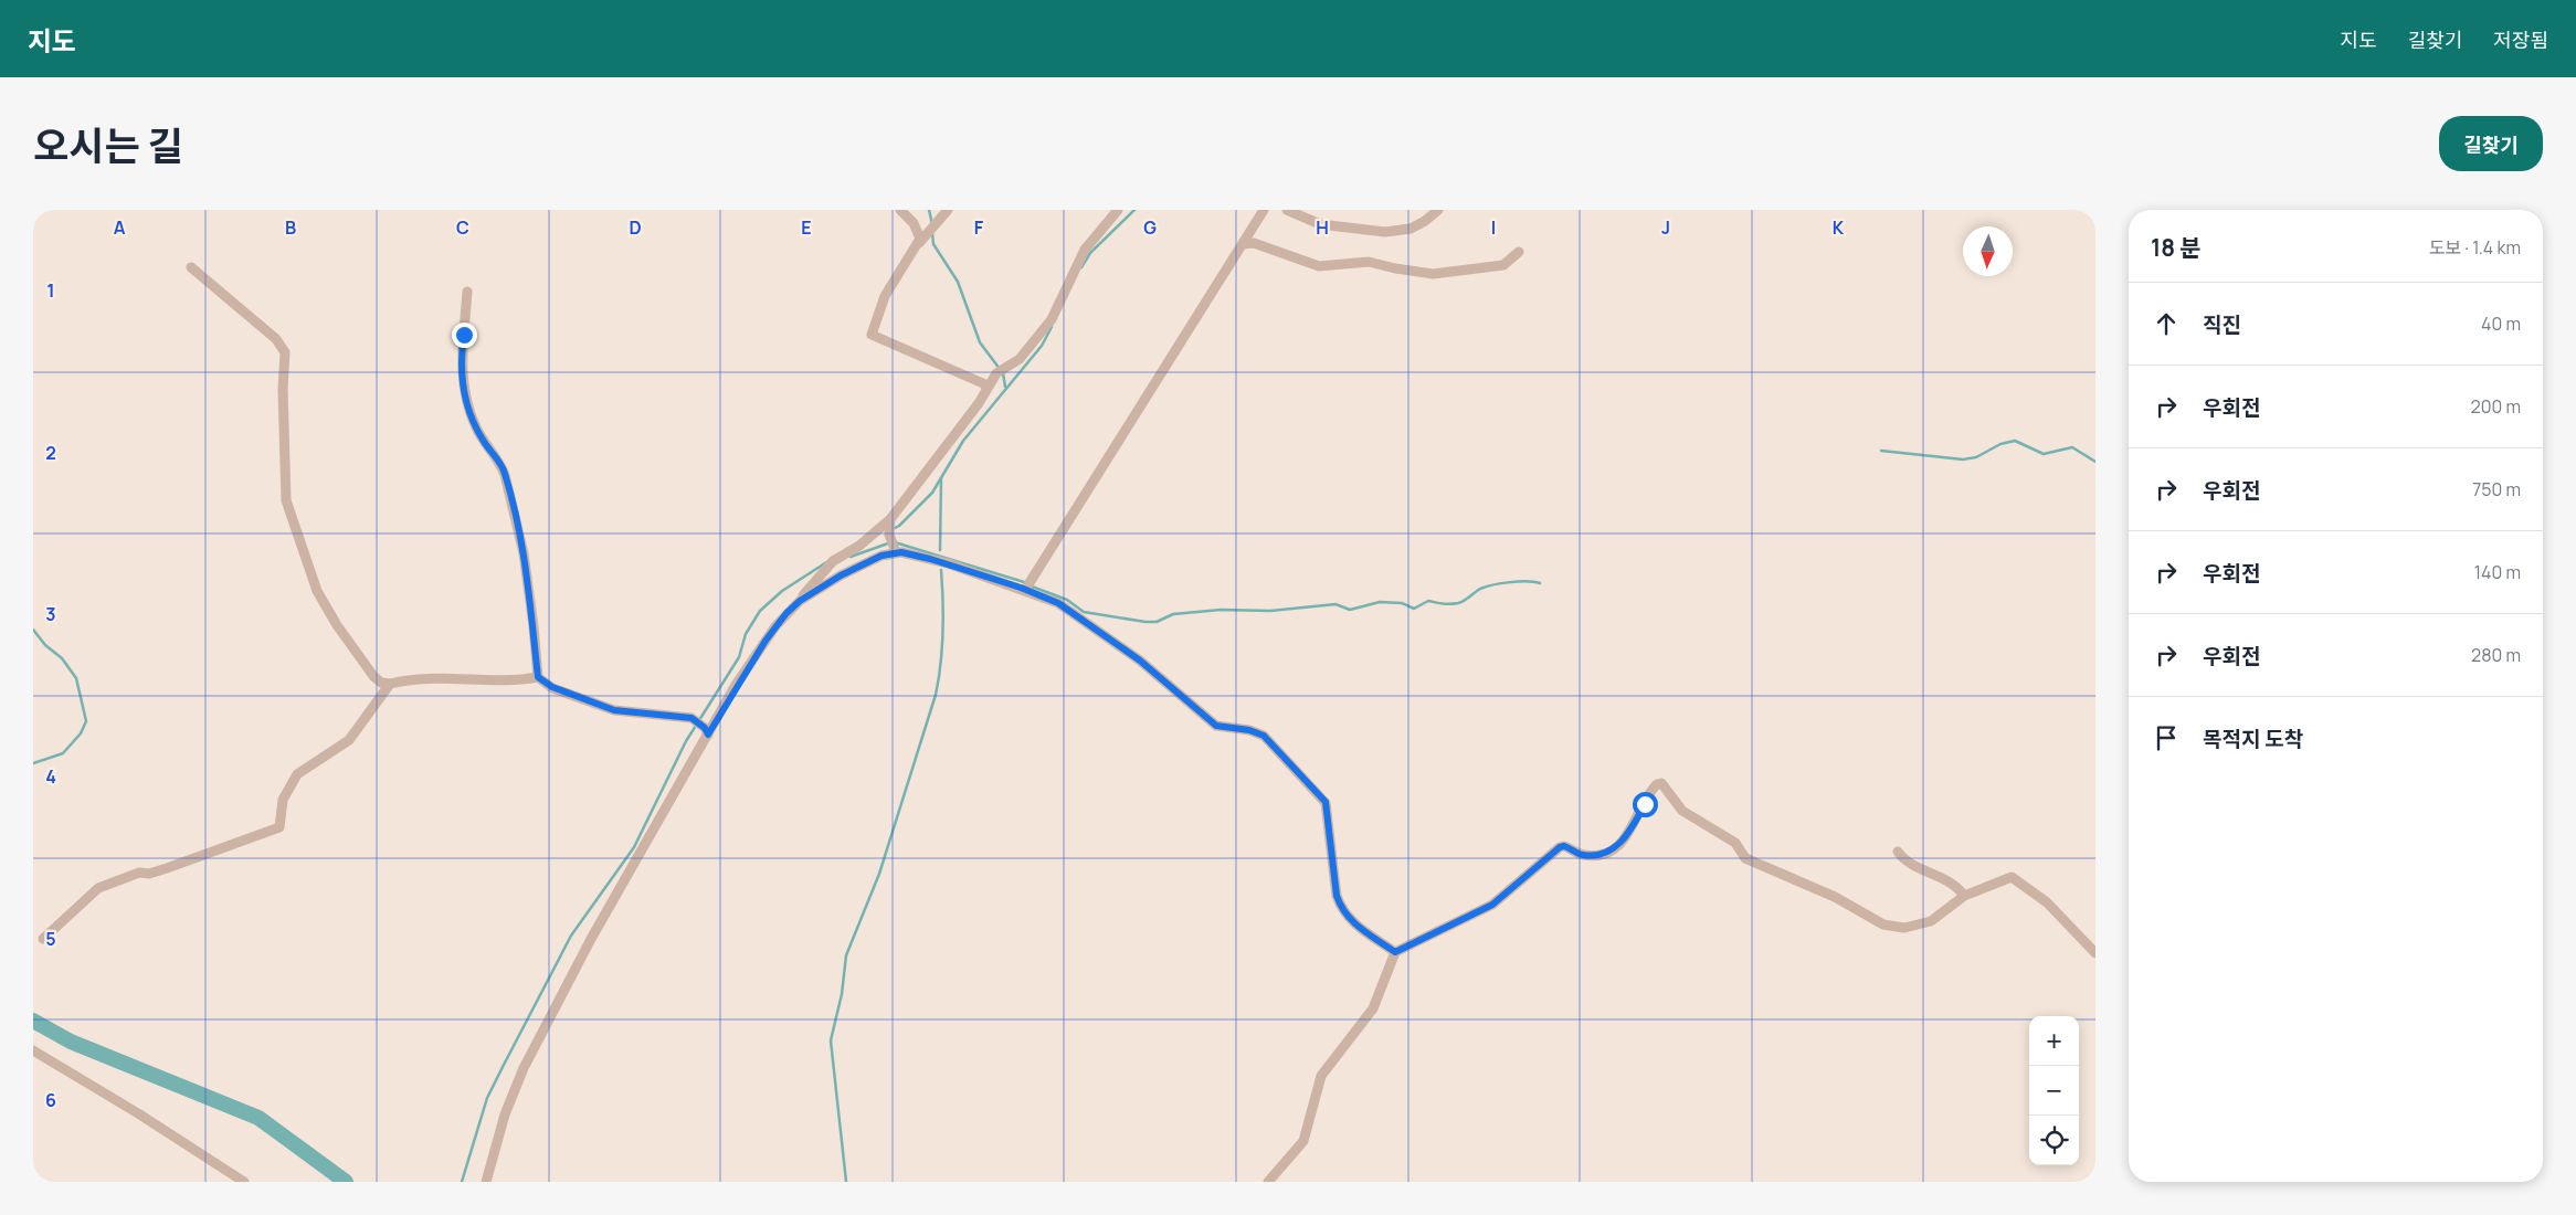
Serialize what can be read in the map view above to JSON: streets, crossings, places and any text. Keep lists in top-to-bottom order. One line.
{"north":"bottom","page":{"header":"지도","nav":["지도","길찾기","저장됨"],"title":"오시는 길","buttons":"길찾기","heading":["18 분","도보 · 1.4 km"],"list":[["직진","40 m"],["우회전","200 m"],["우회전","750 m"],["우회전","140 m"],["우회전","280 m"],"목적지 도착"],"map_buttons":["+","−"]},"grid":{"columns":["A","B","C","D","E","F","G","H","I","J","K"],"rows":["1","2","3","4","5","6"]}}
